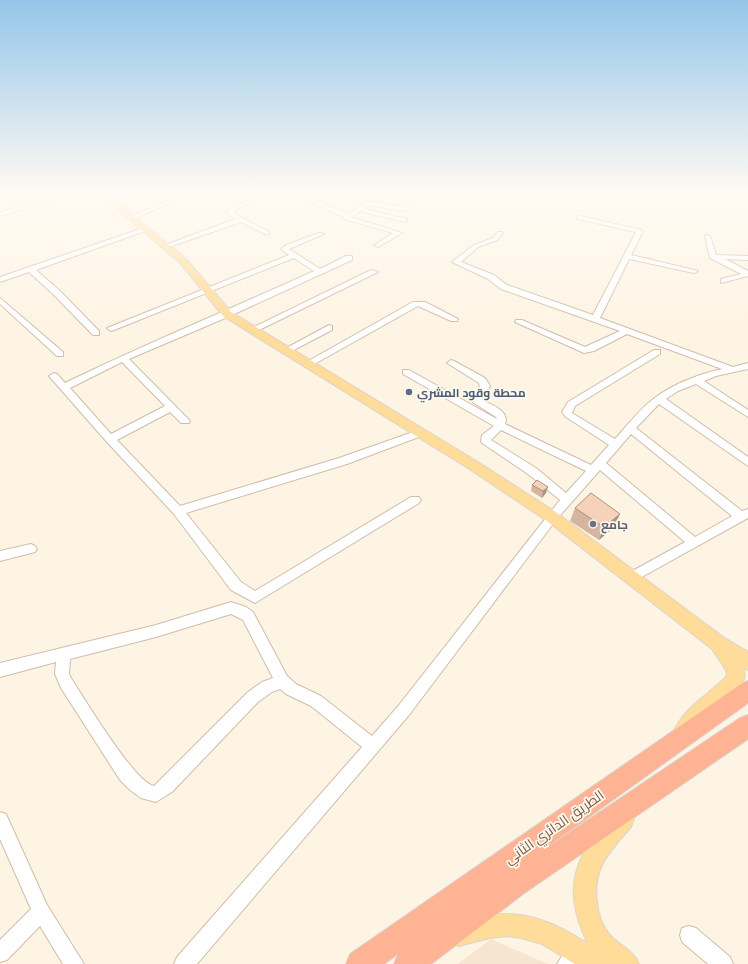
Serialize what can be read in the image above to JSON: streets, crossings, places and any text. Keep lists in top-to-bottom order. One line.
{"streets":{"highway":["الطريق الدائري الثاني"]},"places":["محطة وقود المشري","جامع"]}
